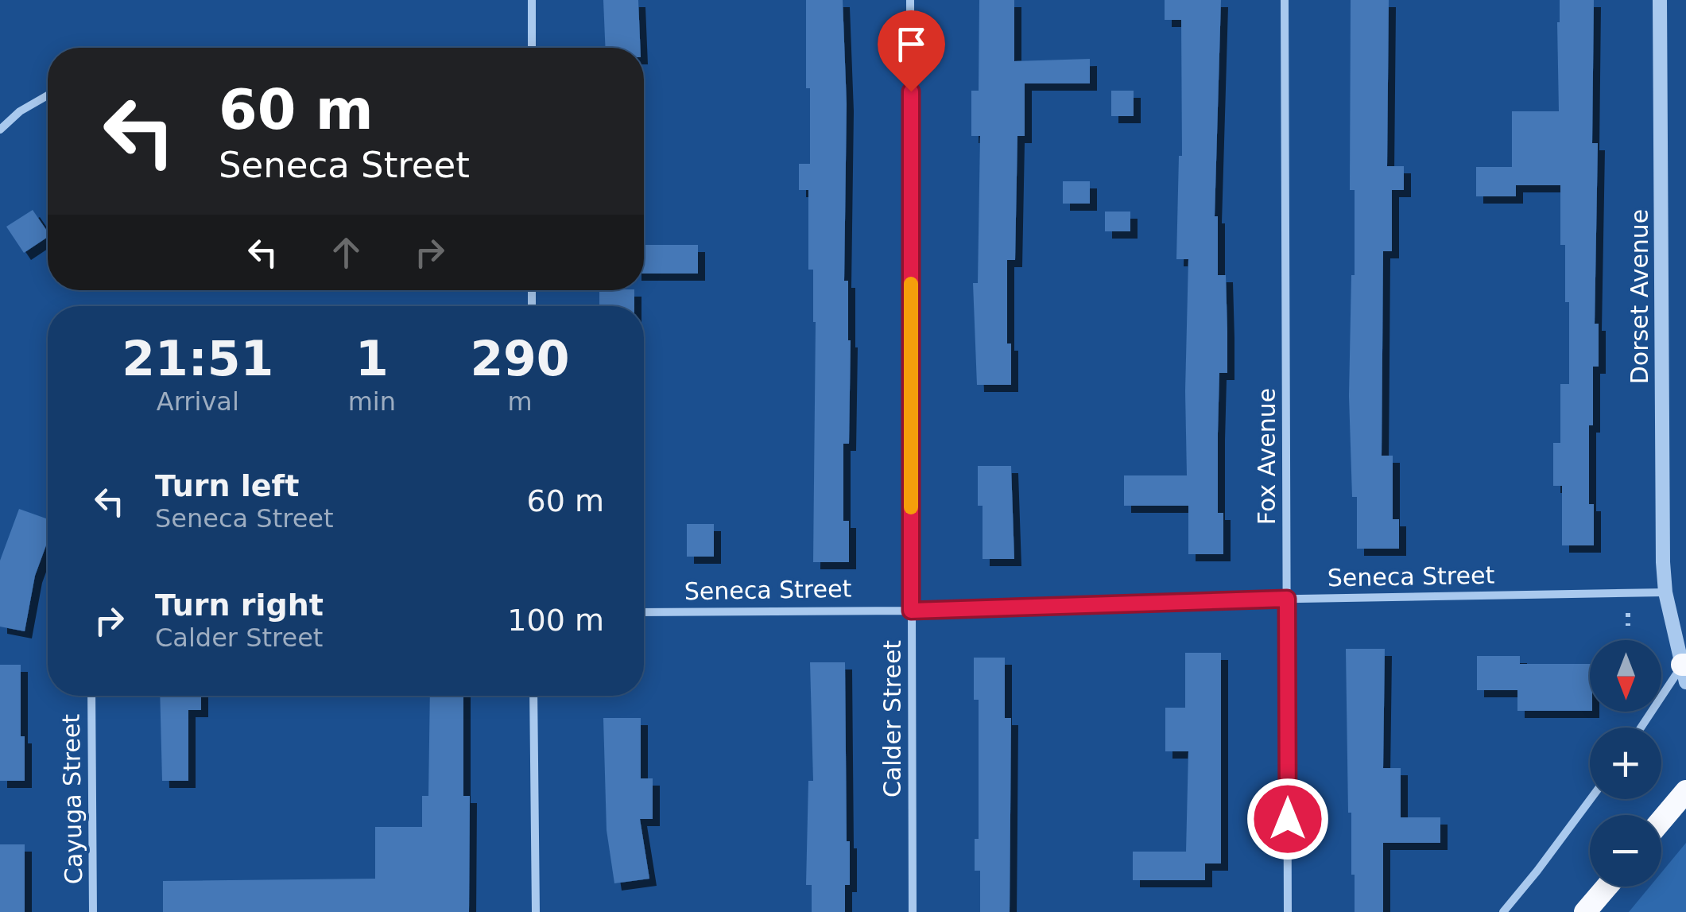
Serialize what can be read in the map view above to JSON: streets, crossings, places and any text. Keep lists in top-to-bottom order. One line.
{"streets":{"street":["Dorset Avenue","Fox Avenue","Seneca Street","Calder Street","Cayuga Street"]},"crossings":[["Dorset Avenue","Seneca Street"],["Fox Avenue","Seneca Street"],["Seneca Street","Calder Street"]],"north":"bottom","page":{"turn":["60 m","Seneca Street"],"eta":["21:51","Arrival","1","min","290","m"],"list":[{"name":"Turn left","note":"Seneca Street","value":"60 m"},{"name":"Turn right","note":"Calder Street","value":"100 m"}],"map_buttons":["+","−"]}}
